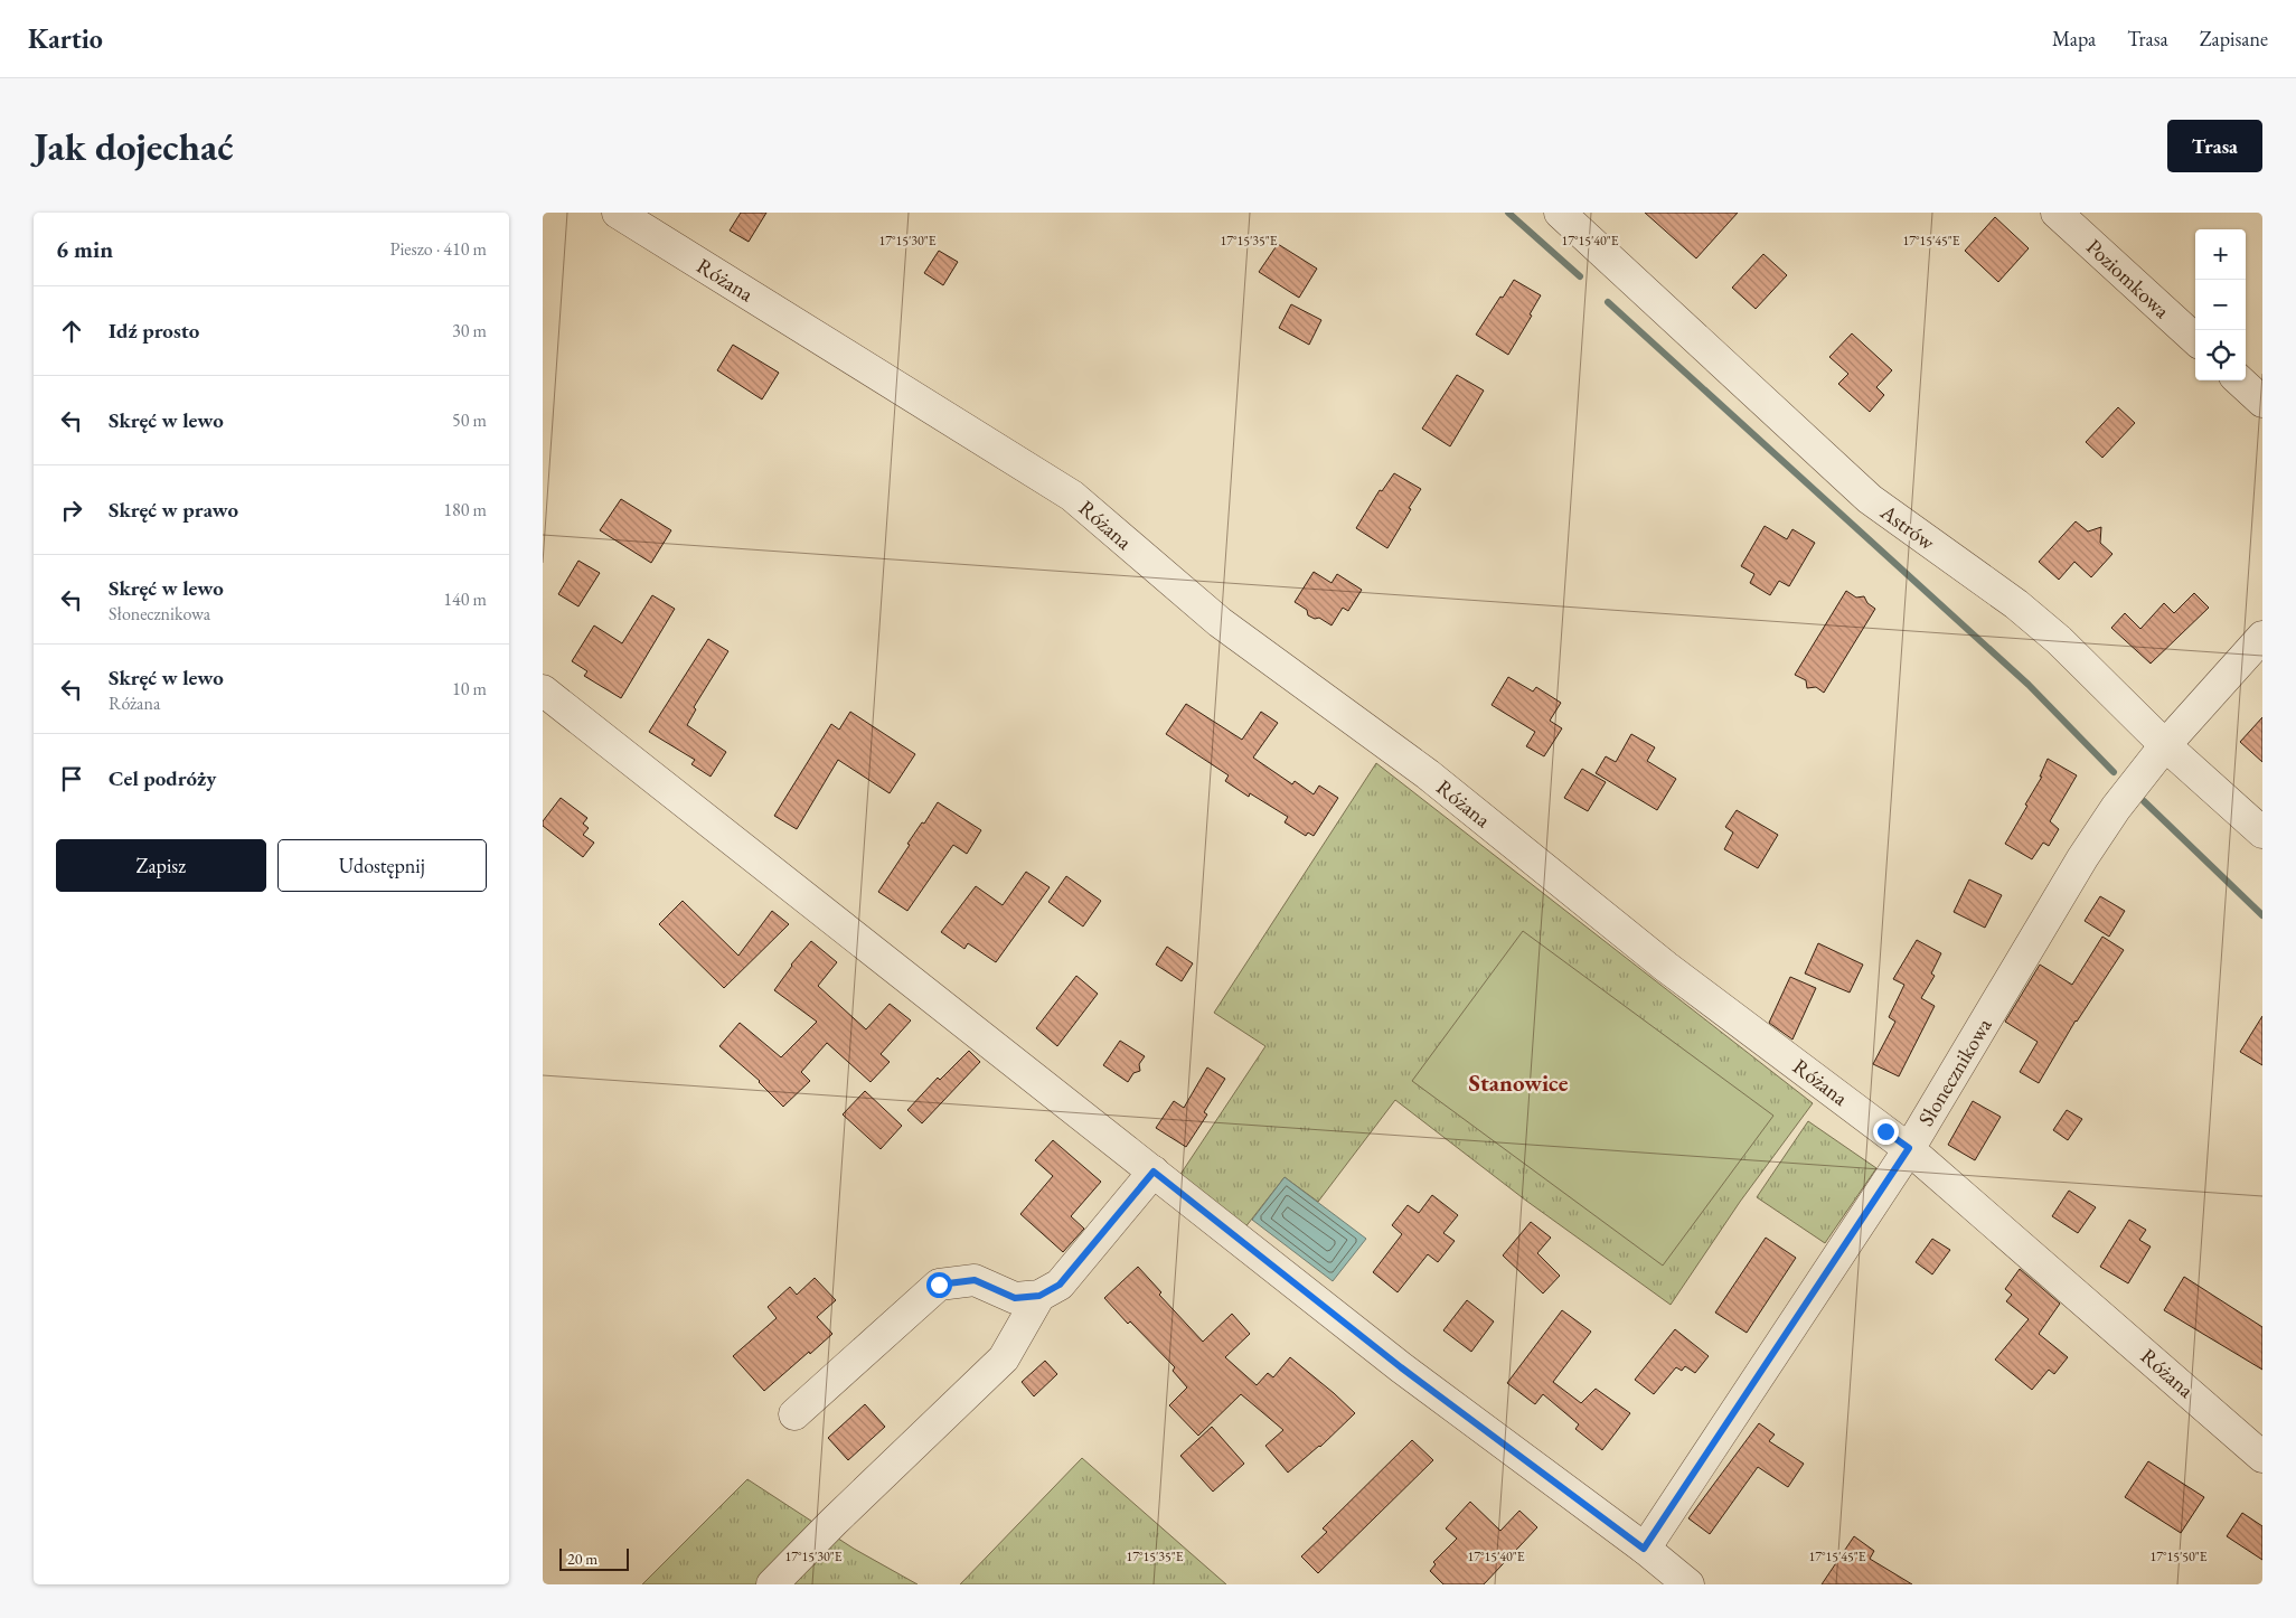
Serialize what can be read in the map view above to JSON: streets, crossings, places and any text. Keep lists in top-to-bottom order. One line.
{"streets":{"street":["Poziomkowa","Różana","Astrów","Słonecznikowa"]},"crossings":[["Różana","Słonecznikowa"],["Astrów","Słonecznikowa"]],"districts":["Stanowice"],"scale_bar":"20 m","page":{"header":"Kartio","nav":["Mapa","Trasa","Zapisane"],"buttons":["Trasa",["Zapisz","Udostępnij"]],"title":"Jak dojechać","heading":["6 min","Pieszo · 410 m"],"map_buttons":["+","−"],"list":[["Idź prosto","30 m"],["Skręć w lewo","50 m"],["Skręć w prawo","180 m"],["Skręć w lewo","Słonecznikowa","140 m"],["Skręć w lewo","Różana","10 m"],"Cel podróży"],"scale":"20 m"},"coordinates":["17°15'30\"E","17°15'35\"E","17°15'40\"E","17°15'45\"E","17°15'50\"E"]}
